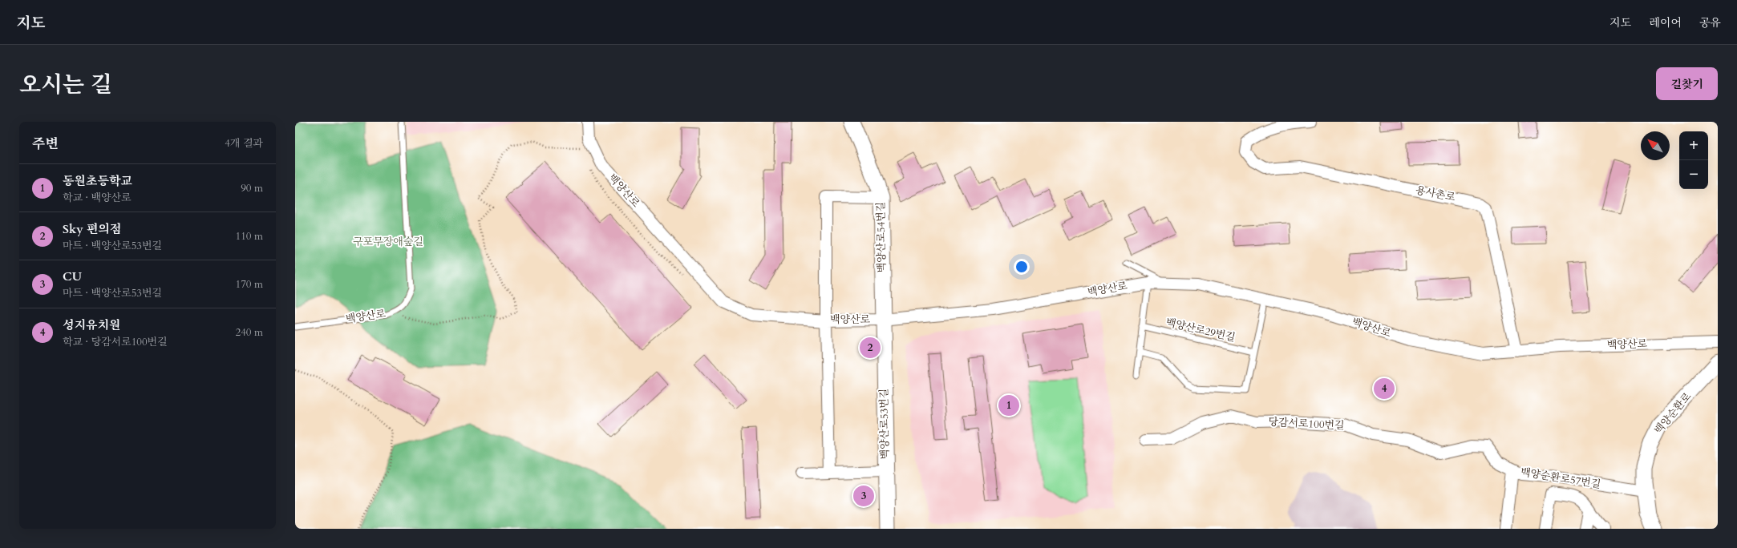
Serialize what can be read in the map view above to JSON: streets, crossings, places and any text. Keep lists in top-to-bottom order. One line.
{"streets":{"street":["백양산로","용사촌로","백양산로54번길","백양순환로","백양산로53번길","당감서로100번길","백양순환로57번길"],"lane":["백양산로29번길"]},"crossings":[["백양산로","용사촌로"],["백양산로","백양산로54번길"],["백양산로","백양산로53번길"],["백양산로54번길","백양산로53번길"],["백양순환로","백양순환로57번길"],["당감서로100번길","백양순환로57번길"]],"parks":["구포무장애숲길"],"north":"top left","page":{"header":"지도","nav":["지도","레이어","공유"],"title":"오시는 길","buttons":"길찾기","heading":["주변","4개 결과"],"map_buttons":["+","−"],"list":[{"mark":"1","name":"동원초등학교","note":"학교 · 백양산로","value":"90 m"},{"mark":"2","name":"Sky 편의점","note":"마트 · 백양산로53번길","value":"110 m"},{"mark":"3","name":"CU","note":"마트 · 백양산로53번길","value":"170 m"},{"mark":"4","name":"성지유치원","note":"학교 · 당감서로100번길","value":"240 m"}],"pins":["2","4","1","3"]}}
